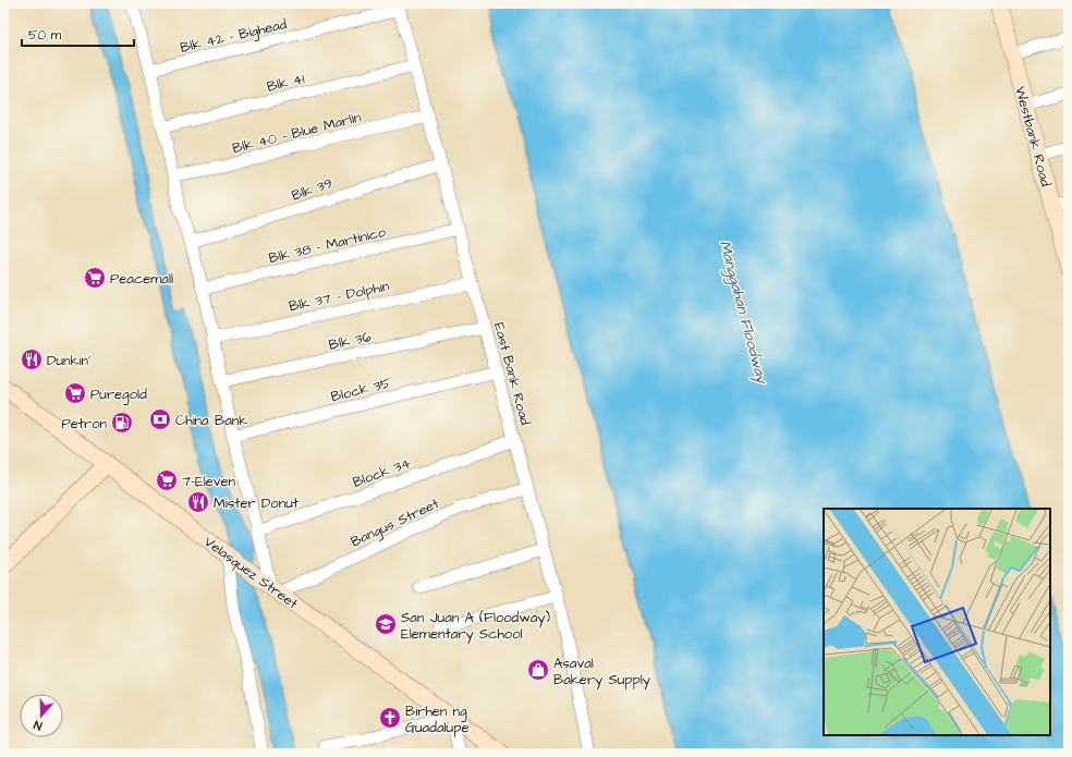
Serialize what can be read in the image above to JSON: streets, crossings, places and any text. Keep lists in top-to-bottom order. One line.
{"streets":{"main road":["Westbank Road","Velasquez Street"],"street":["Blk 42 - Bighead","Blk 41","Blk 40 - Blue Marlin","Blk 39","Blk 38 - Martinico","Blk 37 - Dolphin","Blk 36","East Bank Road","Block 35","Block 34","Bangus Street"]},"crossings":[["Blk 42 - Bighead","East Bank Road"],["Blk 41","East Bank Road"],["Blk 40 - Blue Marlin","East Bank Road"],["Blk 39","East Bank Road"],["Blk 38 - Martinico","East Bank Road"],["Blk 37 - Dolphin","East Bank Road"],["Blk 36","East Bank Road"],["East Bank Road","Block 35"],["East Bank Road","Block 34"],["East Bank Road","Bangus Street"],["Bangus Street","Velasquez Street"]],"water":["Manggahan Floodway"],"places":{"supermarket":["Peacemall","Puregold","7-Eleven"],"restaurant":["Dunkin'","Mister Donut"],"bank":["China Bank"],"fuel station":["Petron"],"school or university":["San Juan A (Floodway) Elementary School"],"shop":["Asaval Bakery Supply"],"church":["Birhen ng Guadalupe"]},"scale_bar":"50 m","north":"bottom"}
